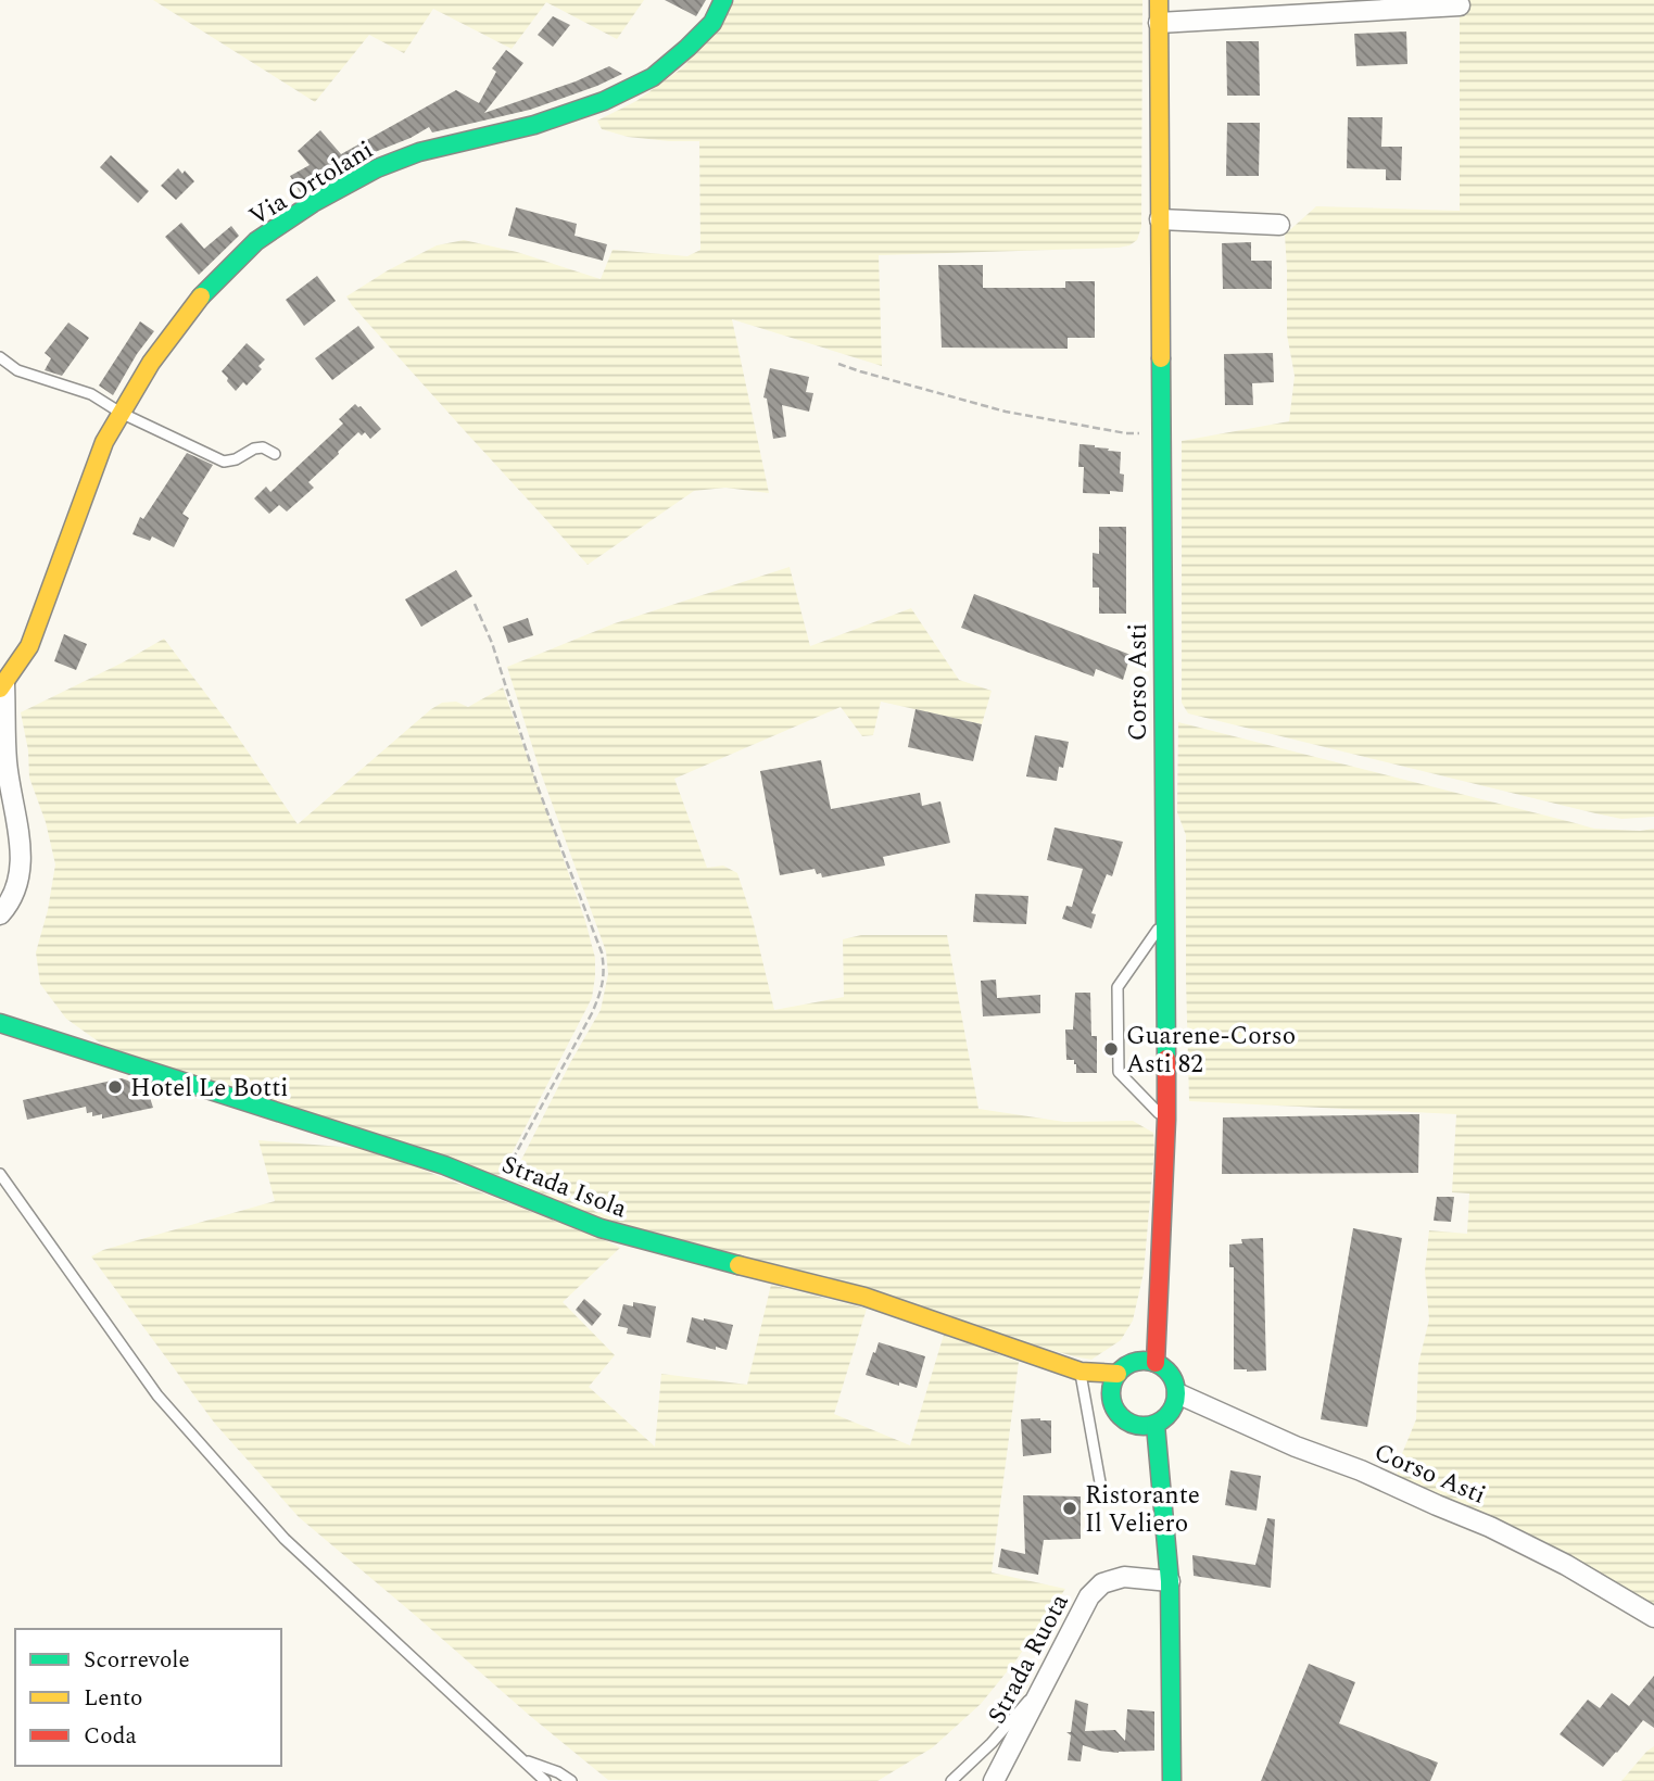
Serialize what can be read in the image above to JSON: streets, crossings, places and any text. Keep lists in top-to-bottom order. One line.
{"streets":{"street":["Via Ortolani","Corso Asti","Strada Isola","Strada Ruota"]},"crossings":[["Corso Asti","Strada Isola"]],"places":["Guarene-Corso Asti 82","Hotel Le Botti","Ristorante Il Veliero"],"legend":["Scorrevole","Lento","Coda"]}
